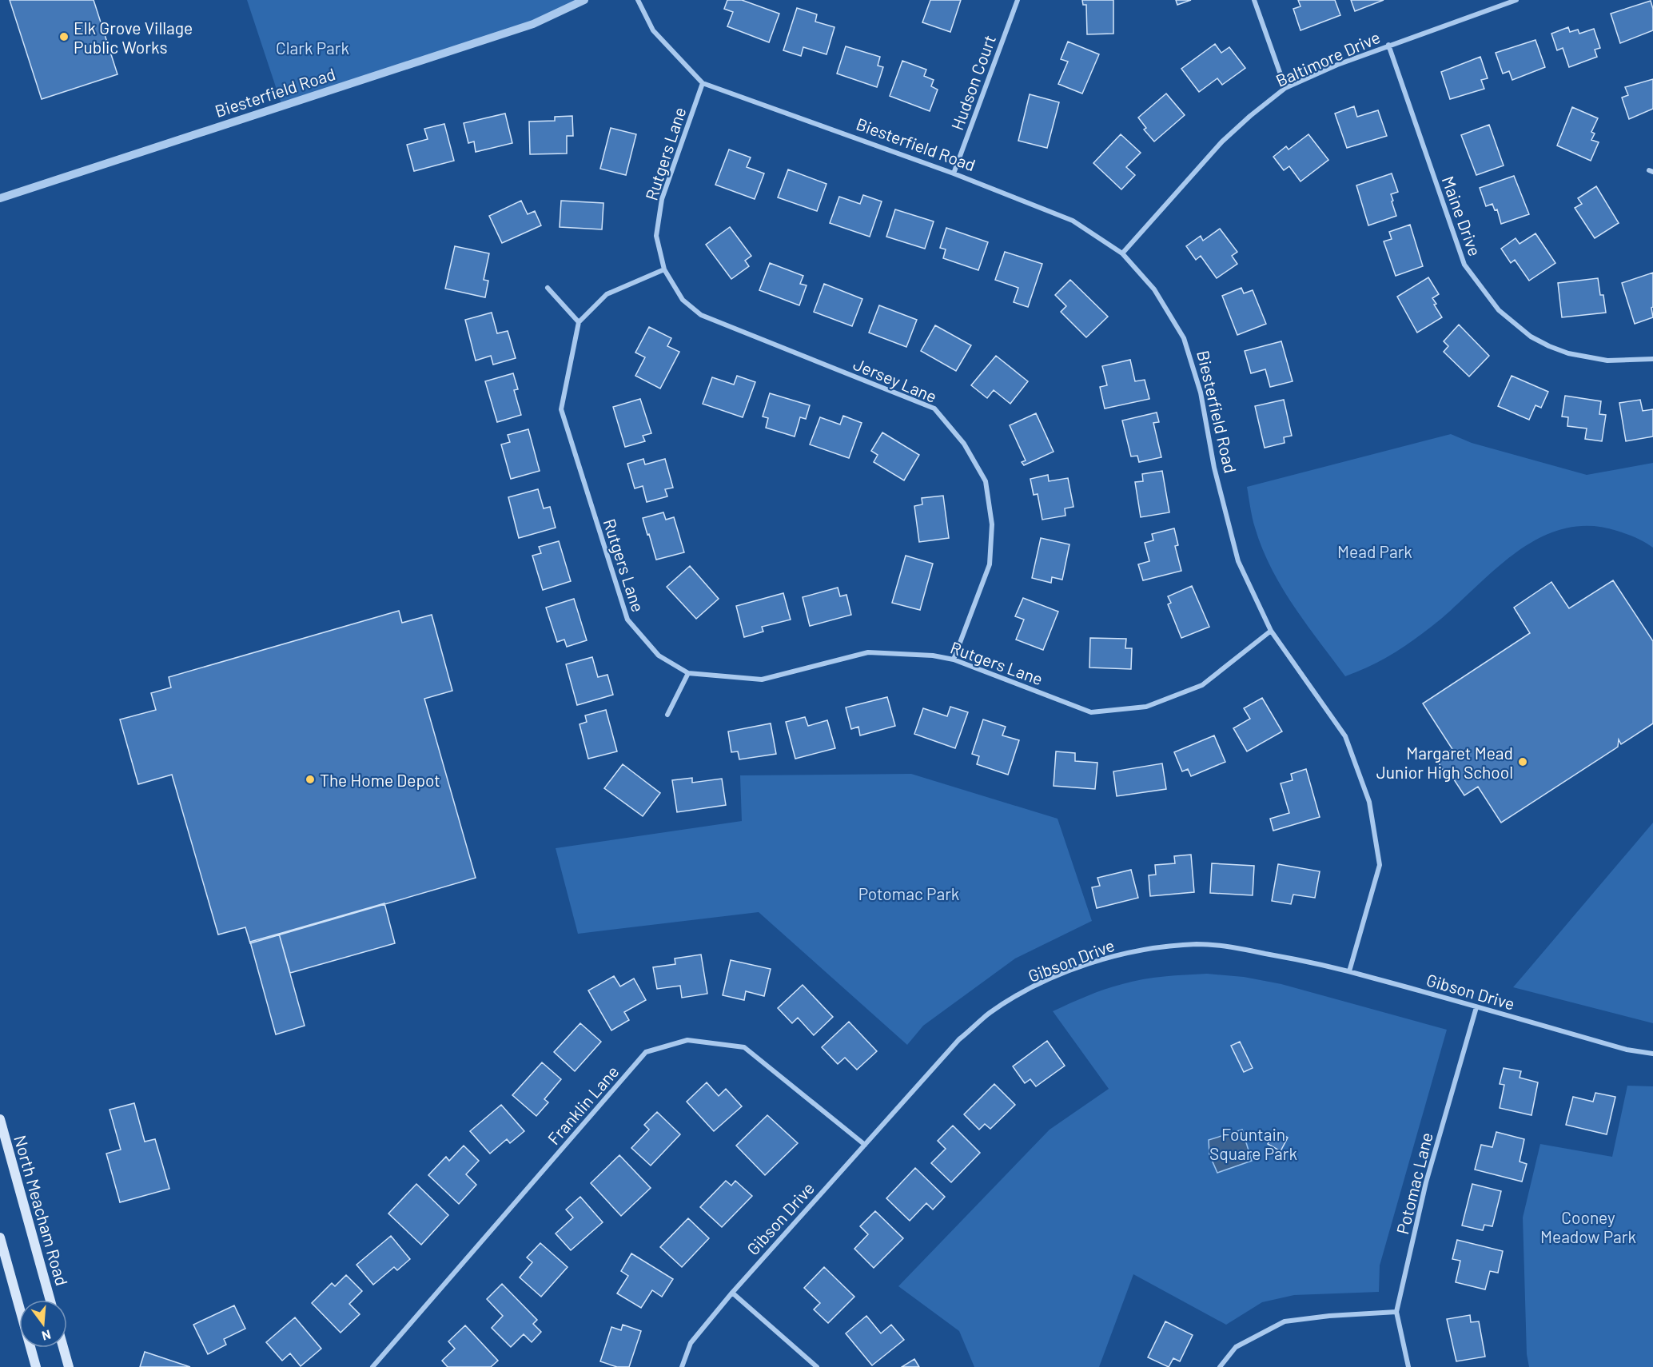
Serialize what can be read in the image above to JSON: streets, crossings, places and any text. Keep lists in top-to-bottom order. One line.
{"streets":{"main road":["North Meacham Road"],"street":["Baltimore Drive","Hudson Court","Biesterfield Road","Rutgers Lane","Maine Drive","Jersey Lane","Gibson Drive","Franklin Lane","Potomac Lane"]},"crossings":[["Baltimore Drive","Biesterfield Road"],["Baltimore Drive","Maine Drive"],["Hudson Court","Biesterfield Road"],["Biesterfield Road","Rutgers Lane"],["Biesterfield Road","Gibson Drive"],["Rutgers Lane","Jersey Lane"],["Gibson Drive","Franklin Lane"],["Gibson Drive","Potomac Lane"]],"parks":["Clark Park","Mead Park","Potomac Park","Fountain Square Park","Cooney Meadow Park"],"places":["Elk Grove Village Public Works","Margaret Mead Junior High School","The Home Depot"],"north":"bottom"}
